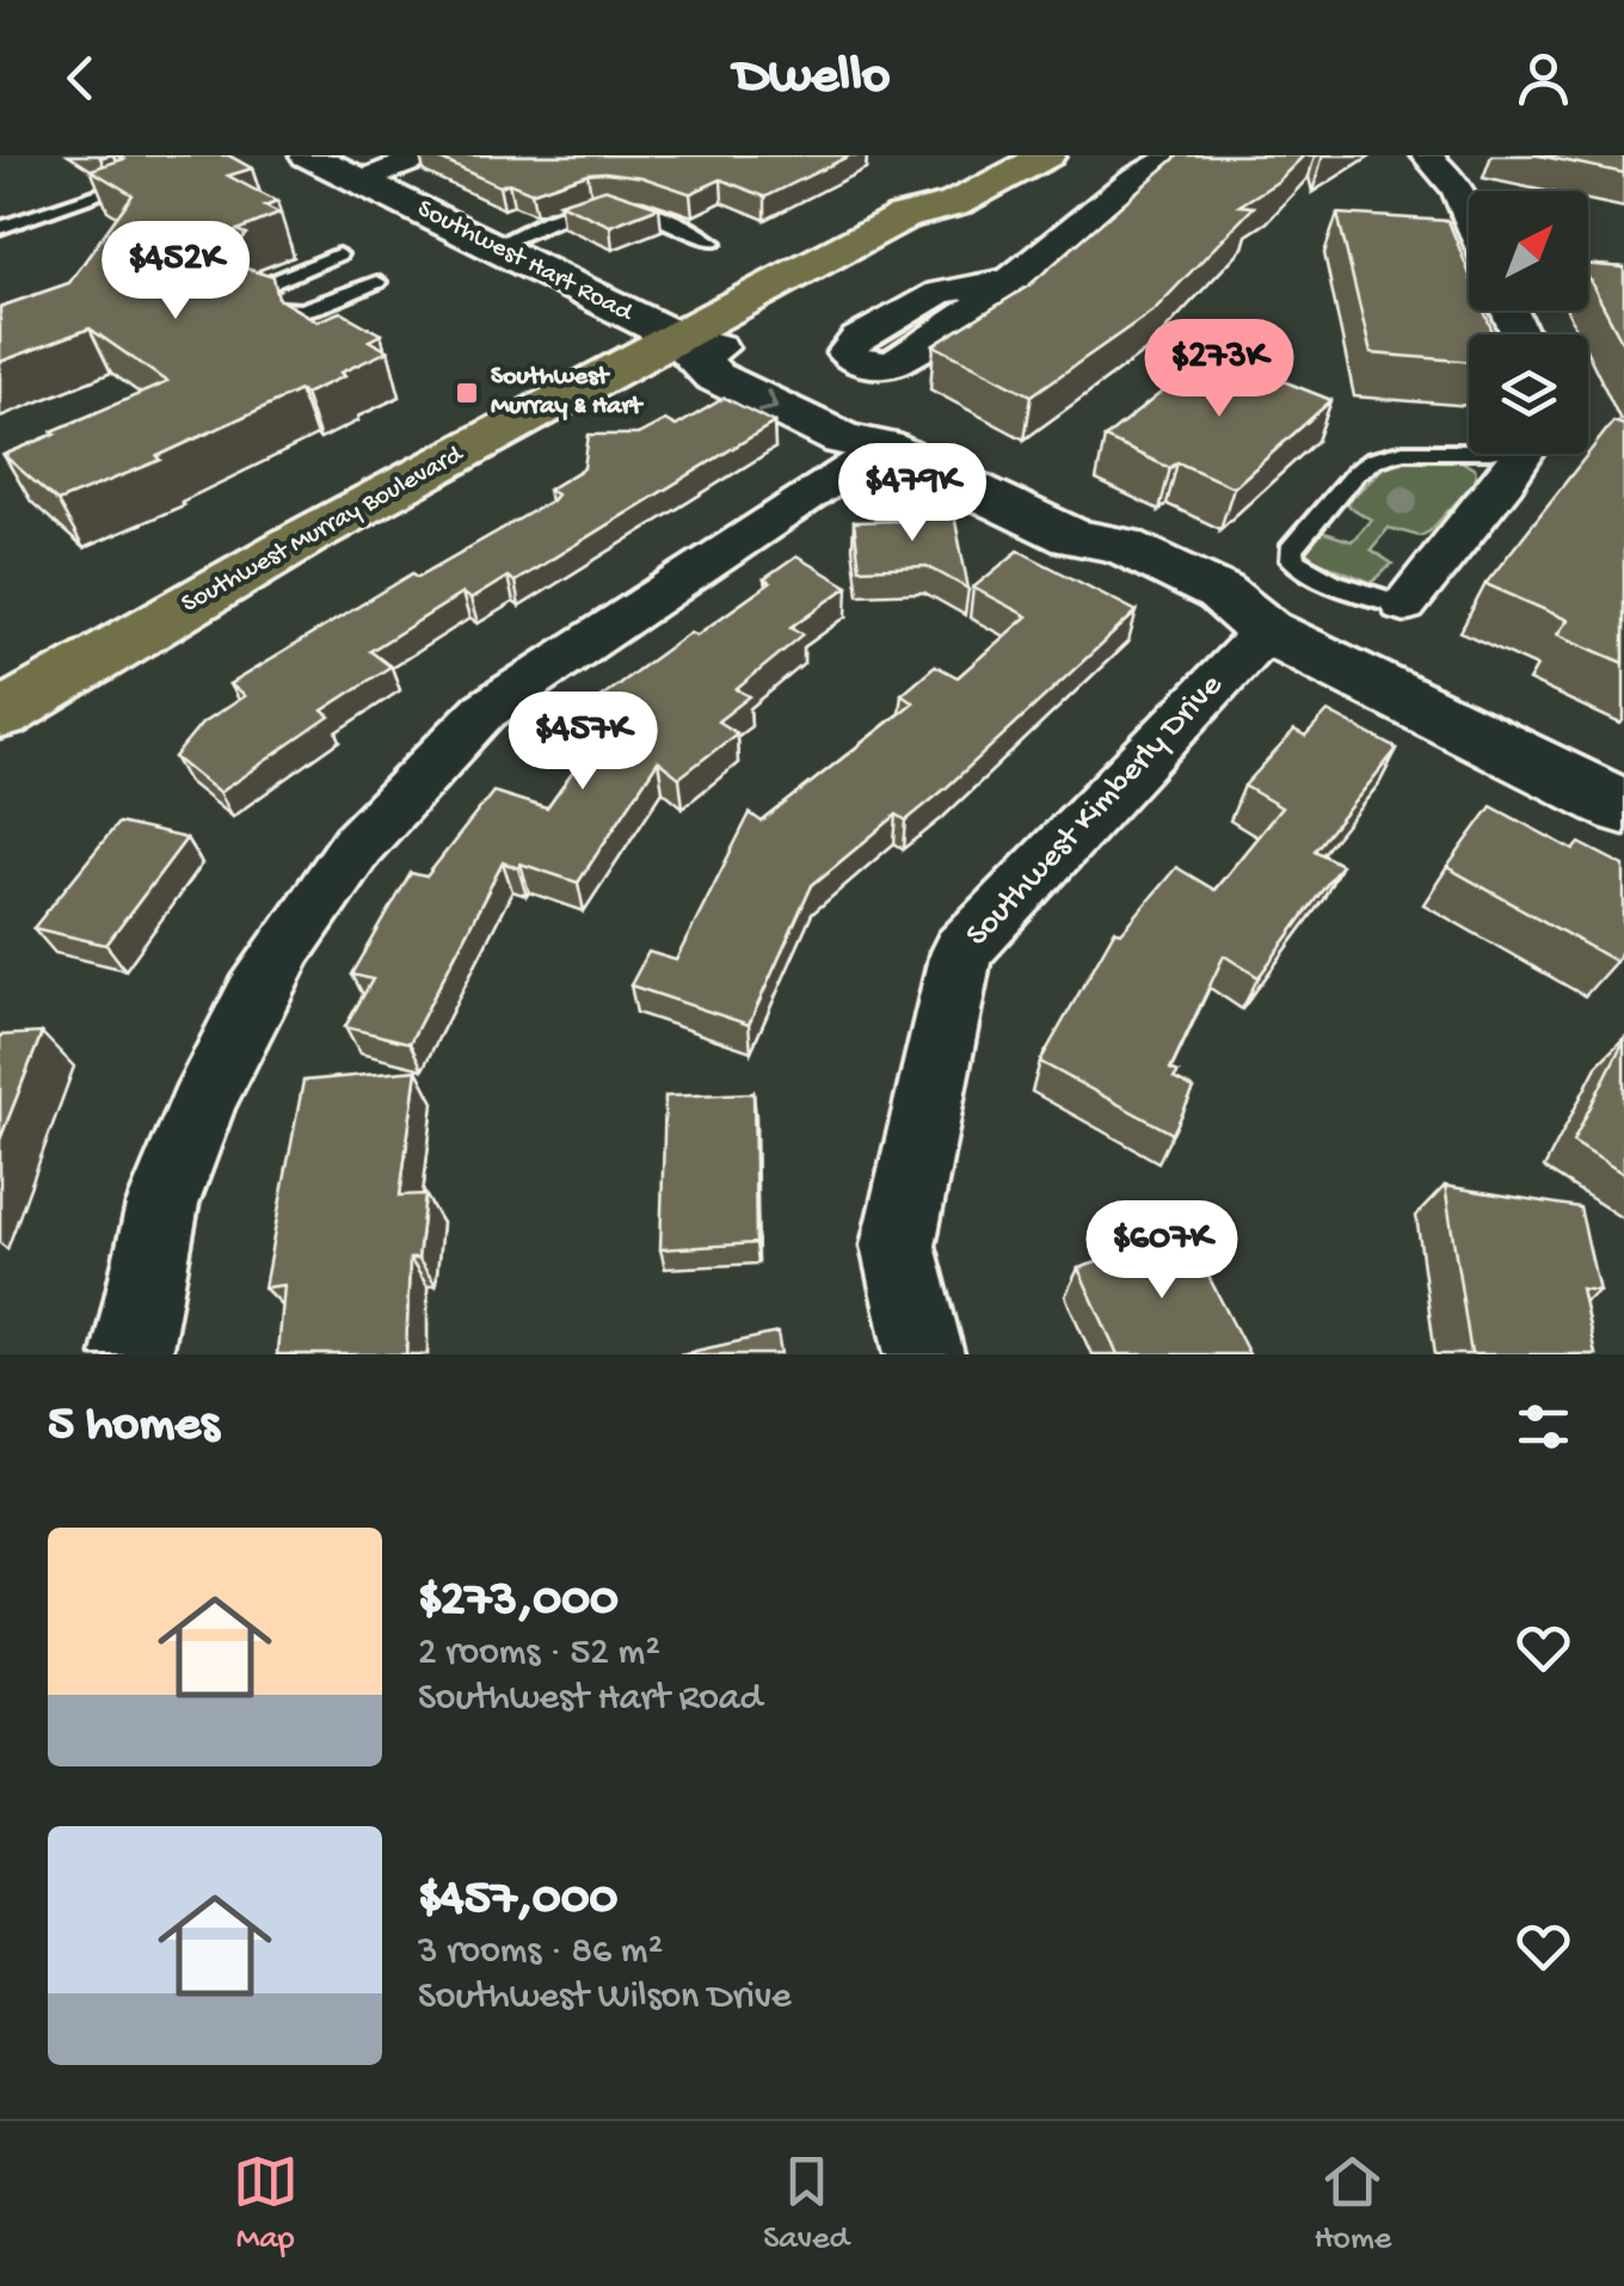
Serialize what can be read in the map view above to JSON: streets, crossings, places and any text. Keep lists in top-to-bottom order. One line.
{"streets":{"main road":["Southwest Murray Boulevard"],"street":["Southwest Hart Road","Southwest Kimberly Drive"]},"crossings":[["Southwest Hart Road","Southwest Murray Boulevard"],["Southwest Hart Road","Southwest Kimberly Drive"]],"places":{"transit":["Southwest Murray & Hart"]},"north":"top right","page":{"header":"Dwello","price":["$452K","$273K","$479K","$457K","$607K"],"heading":"5 homes","list":[{"name":"$273,000","note":"2 rooms · 52 m² · Southwest Hart Road"},{"name":"$457,000","note":"3 rooms · 86 m² · Southwest Wilson Drive"}],"tabs":["Map","Saved","Home"]}}
